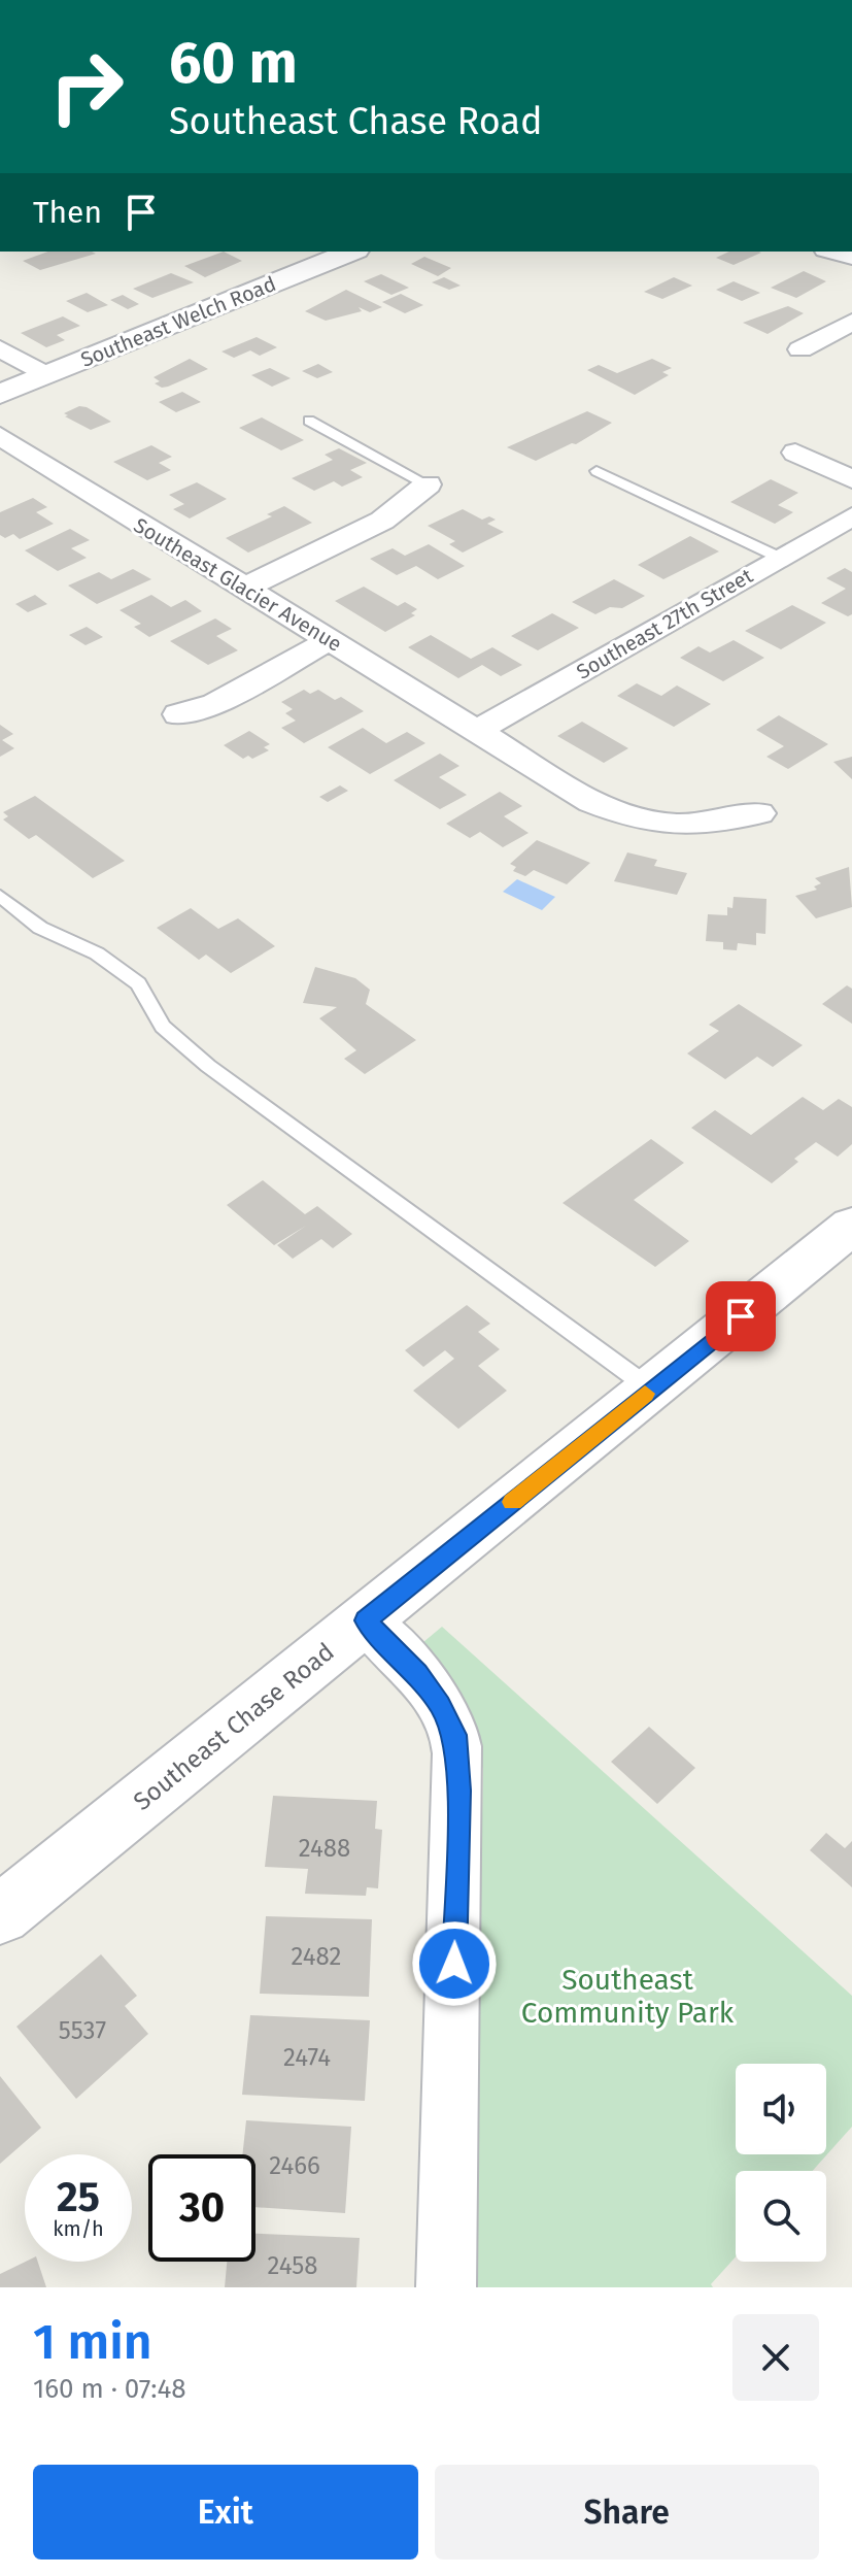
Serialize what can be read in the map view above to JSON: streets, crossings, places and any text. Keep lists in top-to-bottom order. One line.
{"streets":{"street":["Southeast Welch Road","Southeast Glacier Avenue","Southeast 27th Street","Southeast Chase Road"]},"crossings":[["Southeast Glacier Avenue","Southeast 27th Street"]],"parks":["Southeast Community Park"],"house_numbers":["2488","2482","5537","2474","2466","2458"],"page":{"turn":["60 m","Southeast Chase Road"],"then":"Then","speed":"25 km/h","limit":"30","heading":["1 min","160 m · 07:48"],"buttons":["Exit","Share"]}}
